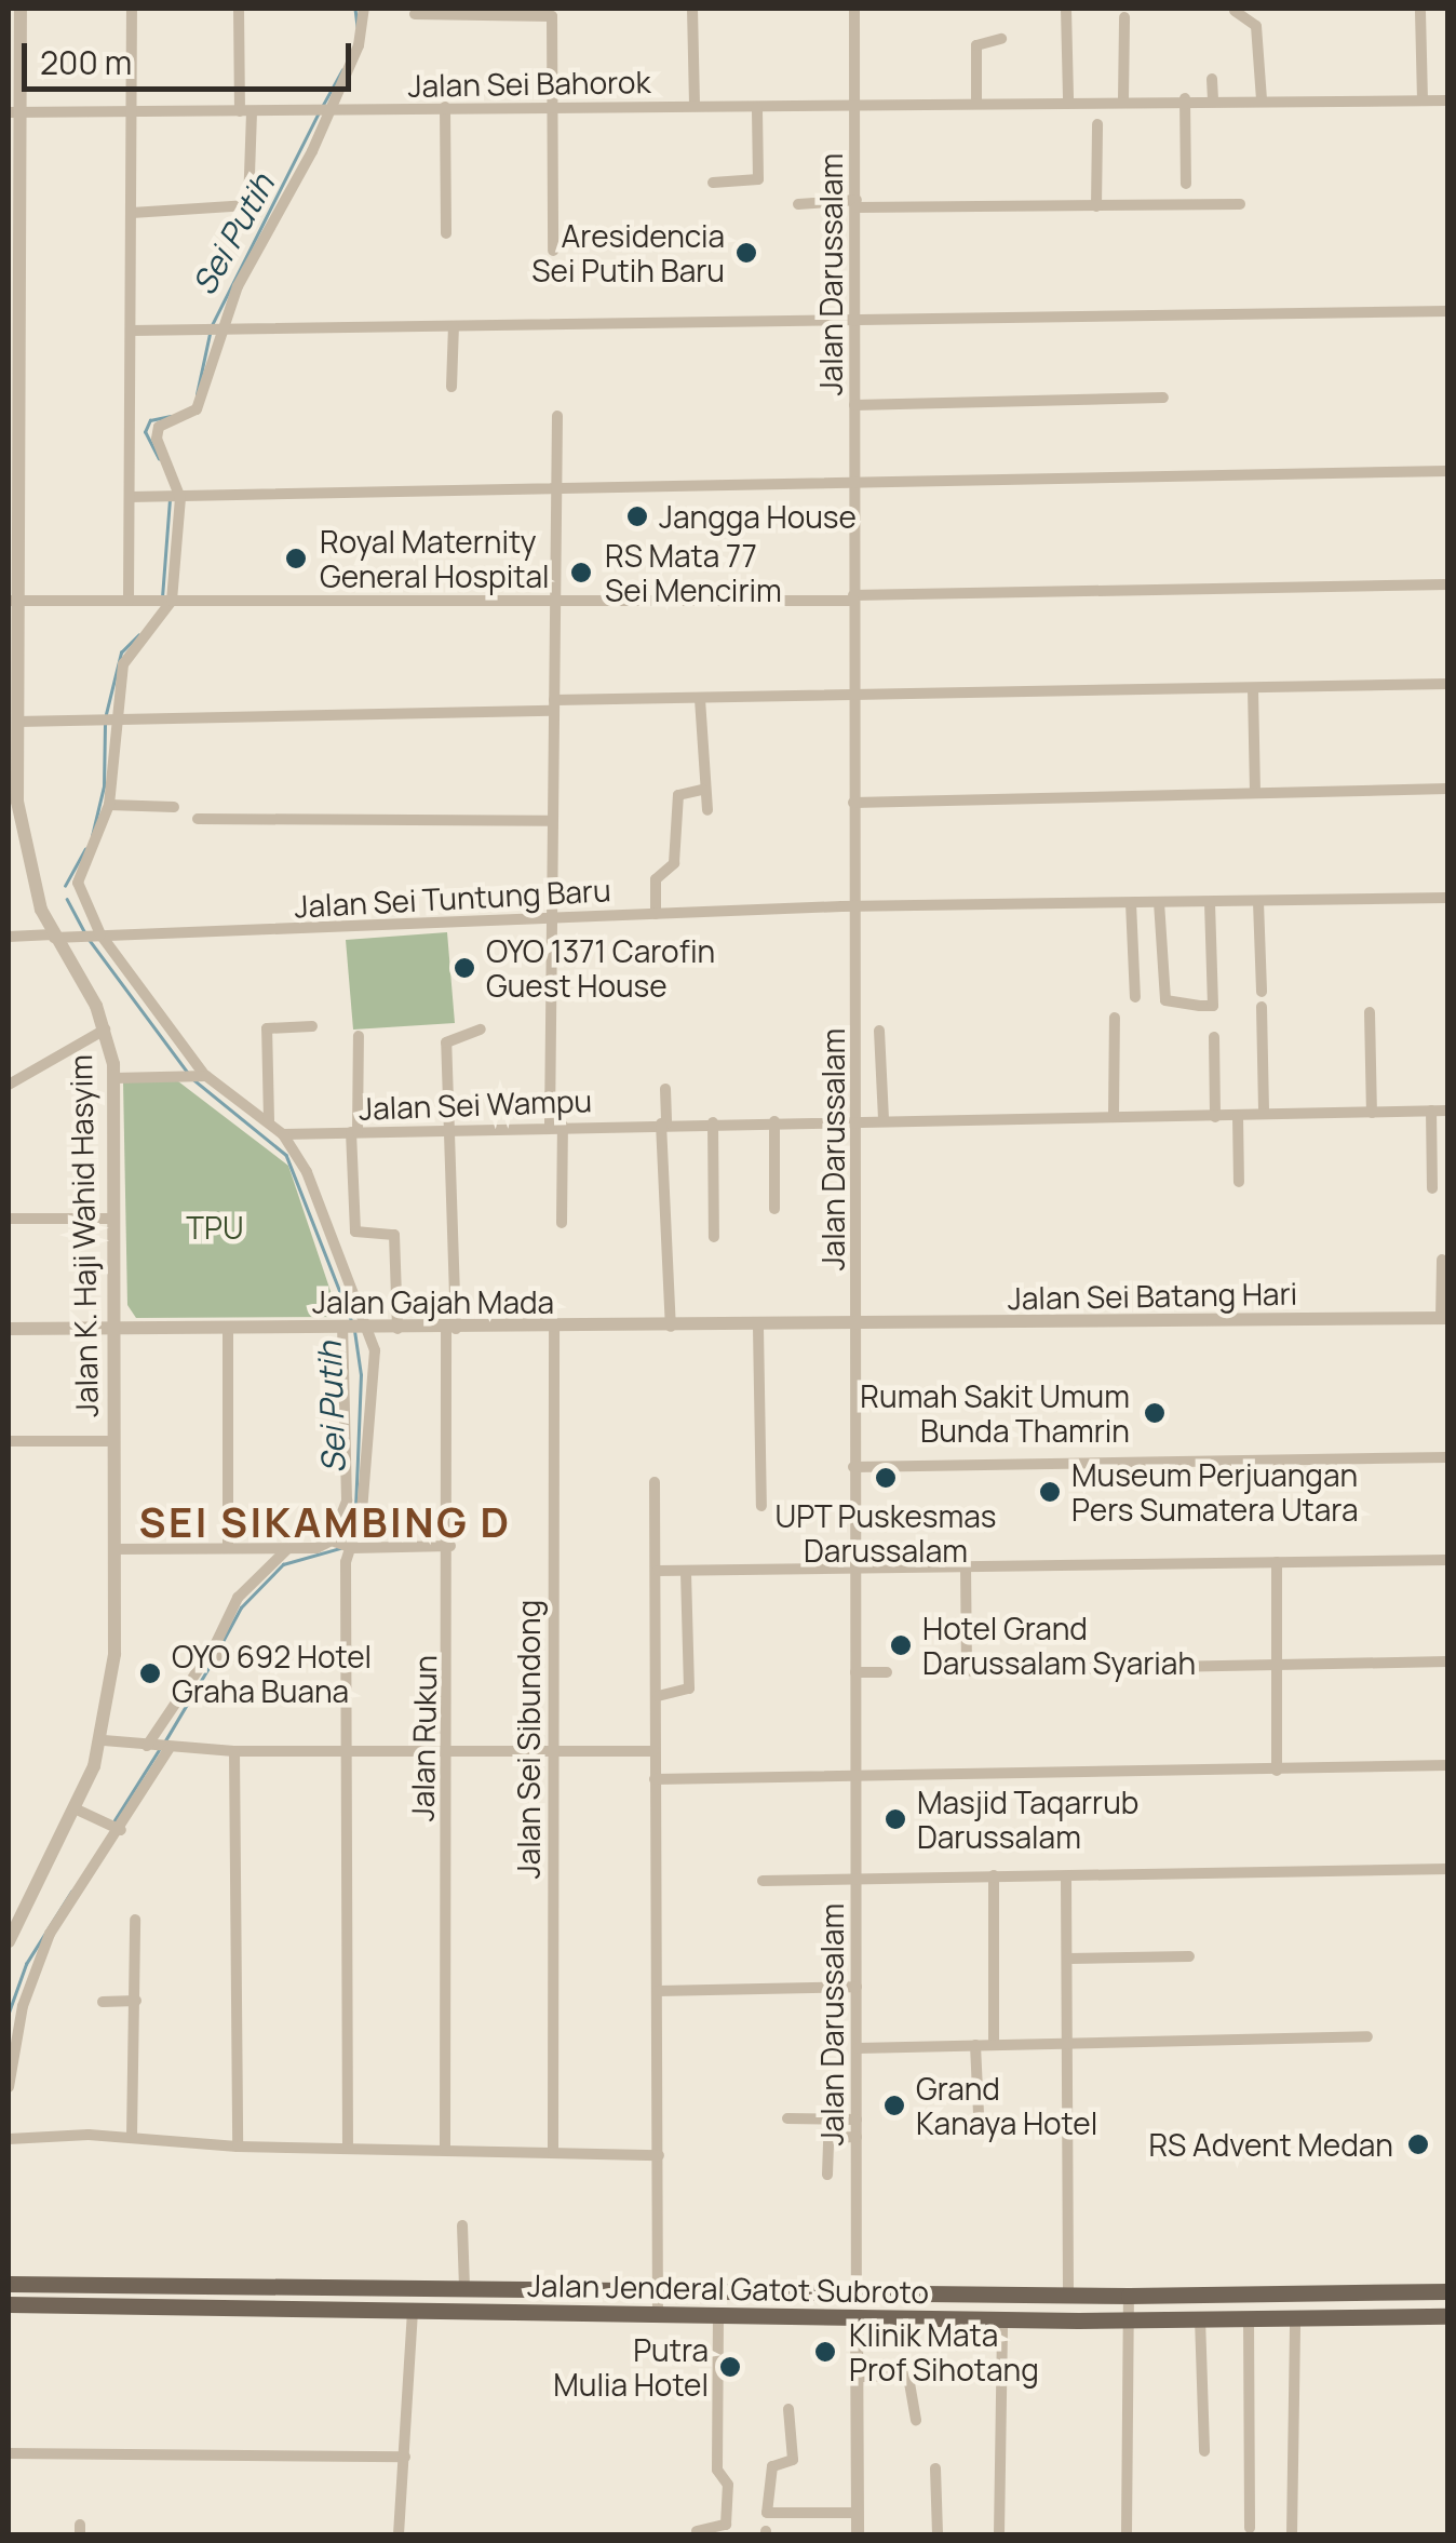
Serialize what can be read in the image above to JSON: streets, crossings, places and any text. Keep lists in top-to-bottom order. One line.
{"streets":{"main road":["Jalan Jenderal Gatot Subroto"],"street":["Jalan Sei Bahorok","Jalan Darussalam","Jalan Sei Tuntung Baru","Jalan Sei Wampu","Jalan K. Haji Wahid Hasyim","Jalan Sei Batang Hari","Jalan Gajah Mada","Jalan Rukun","Jalan Sei Sibundong"]},"crossings":[["Jalan Sei Bahorok","Jalan Darussalam"],["Jalan Sei Bahorok","Jalan K. Haji Wahid Hasyim"],["Jalan Darussalam","Jalan Sei Tuntung Baru"],["Jalan Darussalam","Jalan Sei Wampu"],["Jalan Darussalam","Jalan Sei Batang Hari"],["Jalan Darussalam","Jalan Gajah Mada"],["Jalan Darussalam","Jalan Jenderal Gatot Subroto"],["Jalan Sei Tuntung Baru","Jalan K. Haji Wahid Hasyim"],["Jalan Sei Wampu","Jalan Rukun"],["Jalan K. Haji Wahid Hasyim","Jalan Gajah Mada"],["Jalan Sei Batang Hari","Jalan Gajah Mada"],["Jalan Gajah Mada","Jalan Rukun"],["Jalan Gajah Mada","Jalan Sei Sibundong"]],"districts":["SEI SIKAMBING D"],"water":["Sei Putih"],"parks":["TPU"],"places":["Aresidencia Sei Putih Baru","Jangga House","Royal Maternity General Hospital","RS Mata 77 Sei Mencirim","OYO 1371 Carofin Guest House","Rumah Sakit Umum Bunda Thamrin","UPT Puskesmas Darussalam","Museum Perjuangan Pers Sumatera Utara","Hotel Grand Darussalam Syariah","OYO 692 Hotel Graha Buana","Masjid Taqarrub Darussalam","Grand Kanaya Hotel","RS Advent Medan","Klinik Mata Prof Sihotang","Putra Mulia Hotel"],"scale_bar":"200 m"}
